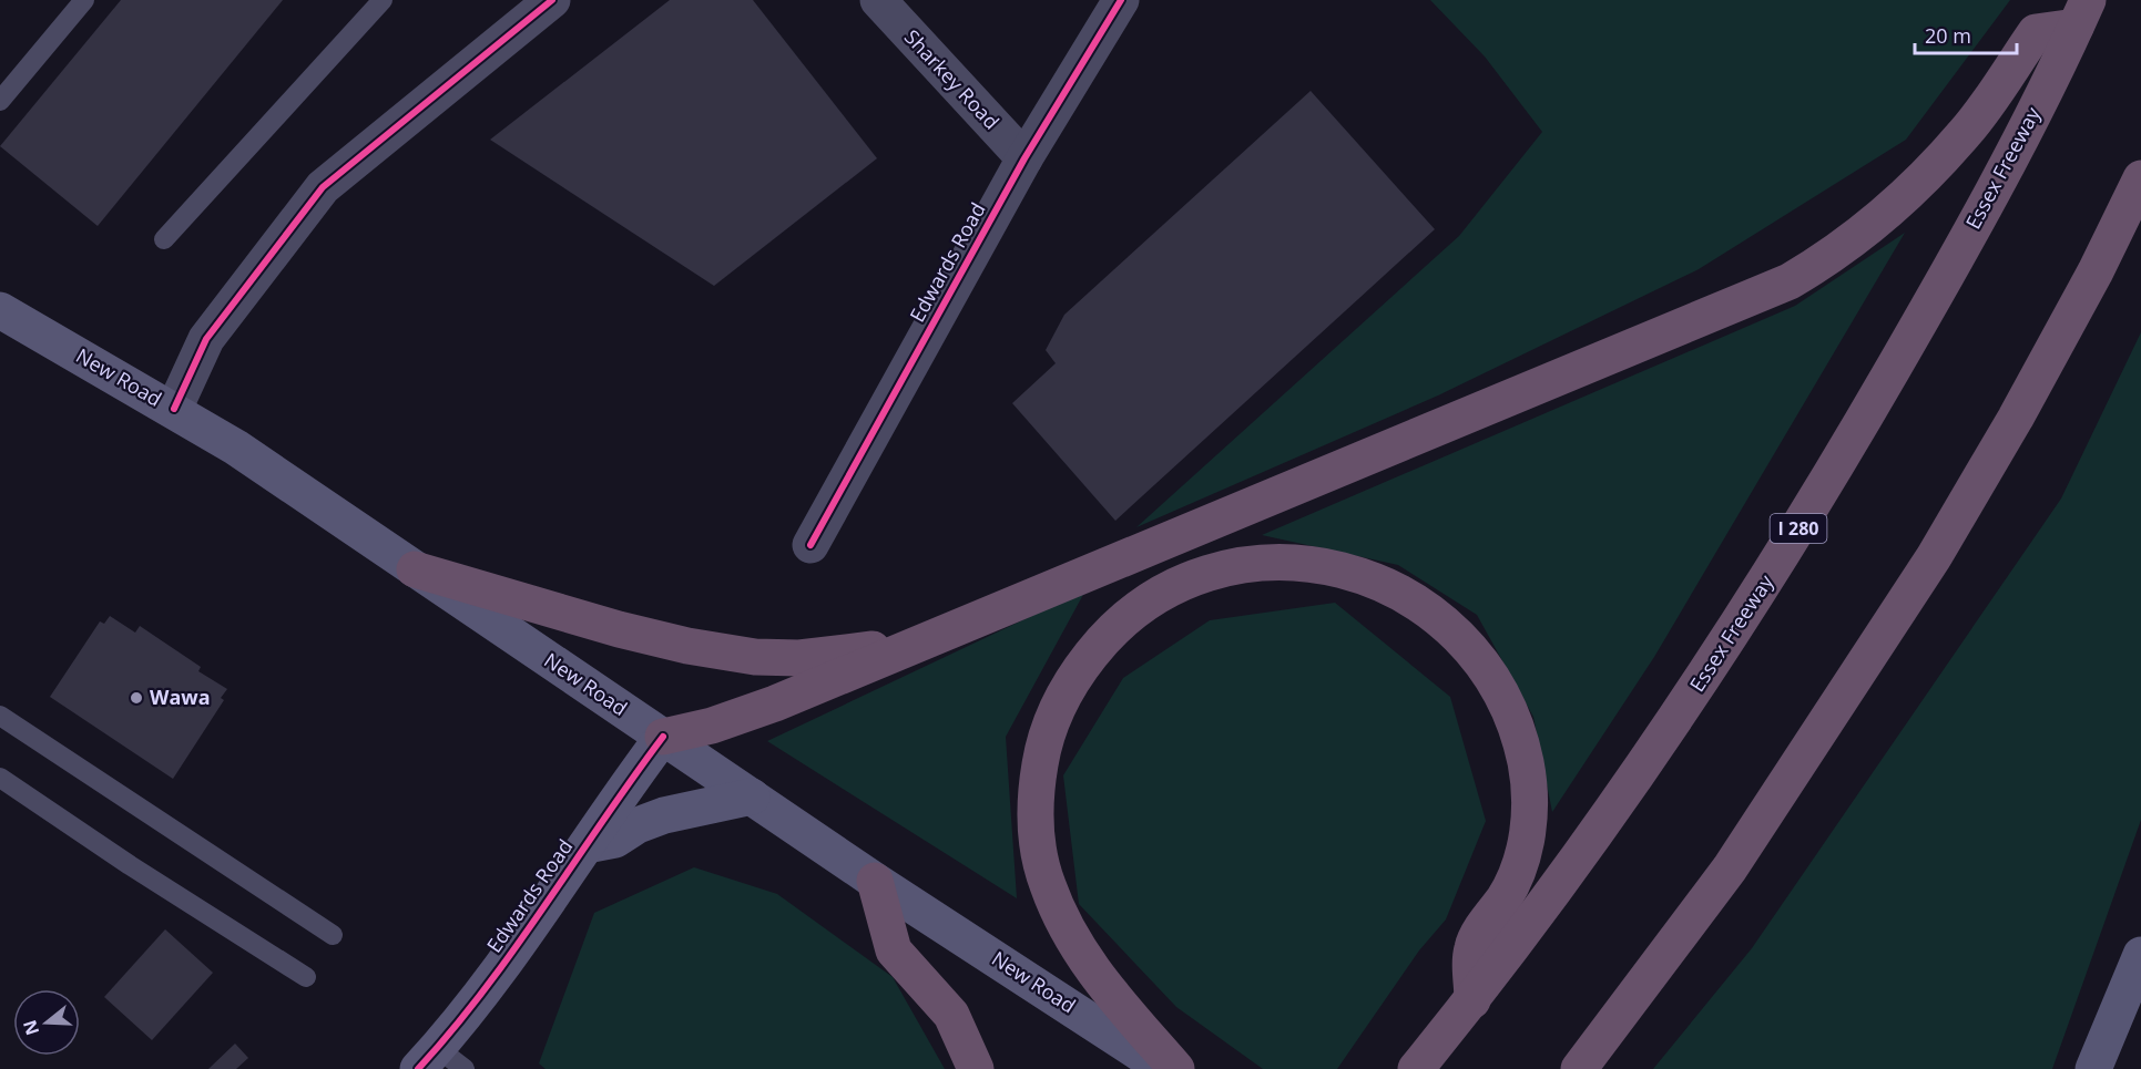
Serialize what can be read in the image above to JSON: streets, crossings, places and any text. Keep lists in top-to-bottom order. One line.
{"streets":{"highway":["Essex Freeway","I 280"],"main road":["Edwards Road","New Road"],"street":["Sharkey Road"]},"crossings":[["Sharkey Road","Edwards Road"],["Edwards Road","New Road"]],"places":["Wawa"],"scale_bar":"20 m","north":"left"}
